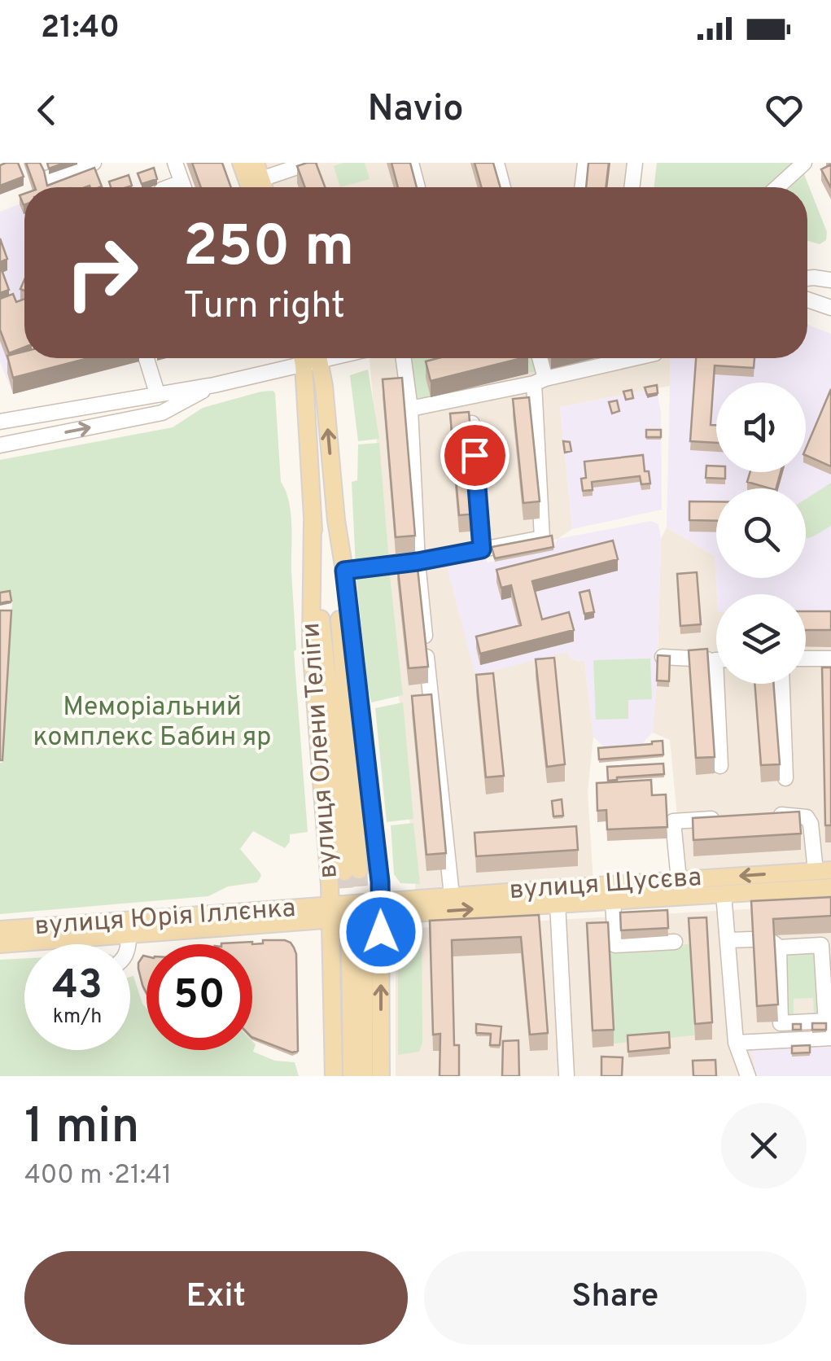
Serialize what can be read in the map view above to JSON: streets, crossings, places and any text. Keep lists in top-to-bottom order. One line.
{"streets":{"main road":["вулиця Олени Теліги","вулиця Щусєва","вулиця Юрія Іллєнка"]},"crossings":[["вулиця Олени Теліги","вулиця Щусєва"],["вулиця Олени Теліги","вулиця Юрія Іллєнка"]],"parks":["Меморіальний комплекс Бабин яр"],"page":{"status":"21:40","header":"Navio","turn":["250 m","Turn right"],"speed":"43 km/h","limit":"50","heading":["1 min","400 m · 21:41"],"buttons":["Exit","Share"]}}
